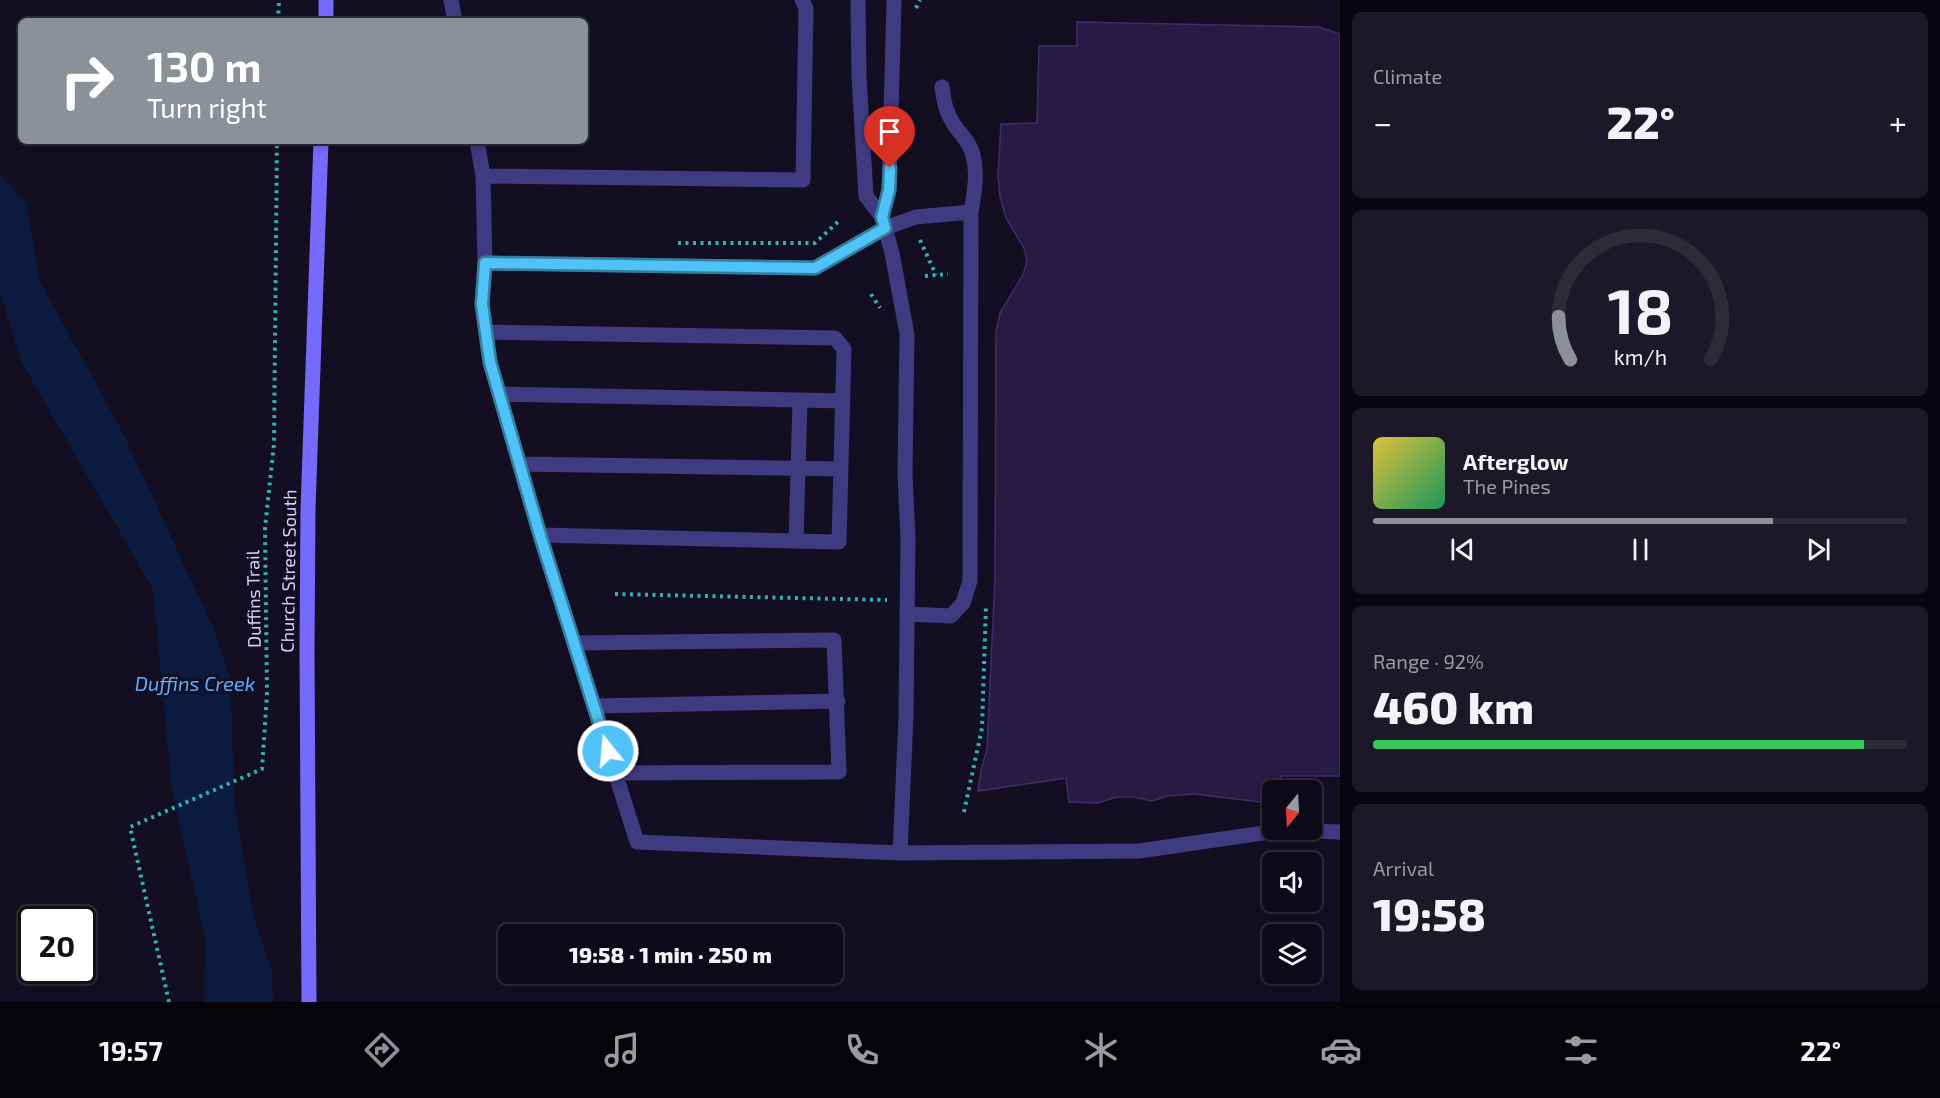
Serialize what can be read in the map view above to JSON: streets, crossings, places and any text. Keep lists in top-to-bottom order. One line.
{"streets":{"main road":["Church Street South"],"path":["Duffins Trail"]},"water":["Duffins Creek"],"north":"bottom","page":{"tile":["Climate",["Range · 92%","460 km"],["Arrival","19:58"]],"turn":["130 m","Turn right"],"heat":["−","22°","+"],"song":["Afterglow","The Pines"],"limit":"20","trip":"19:58 · 1 min · 250 m","tabs":["19:57","22°"],"gauge":["18","km/h"]}}
